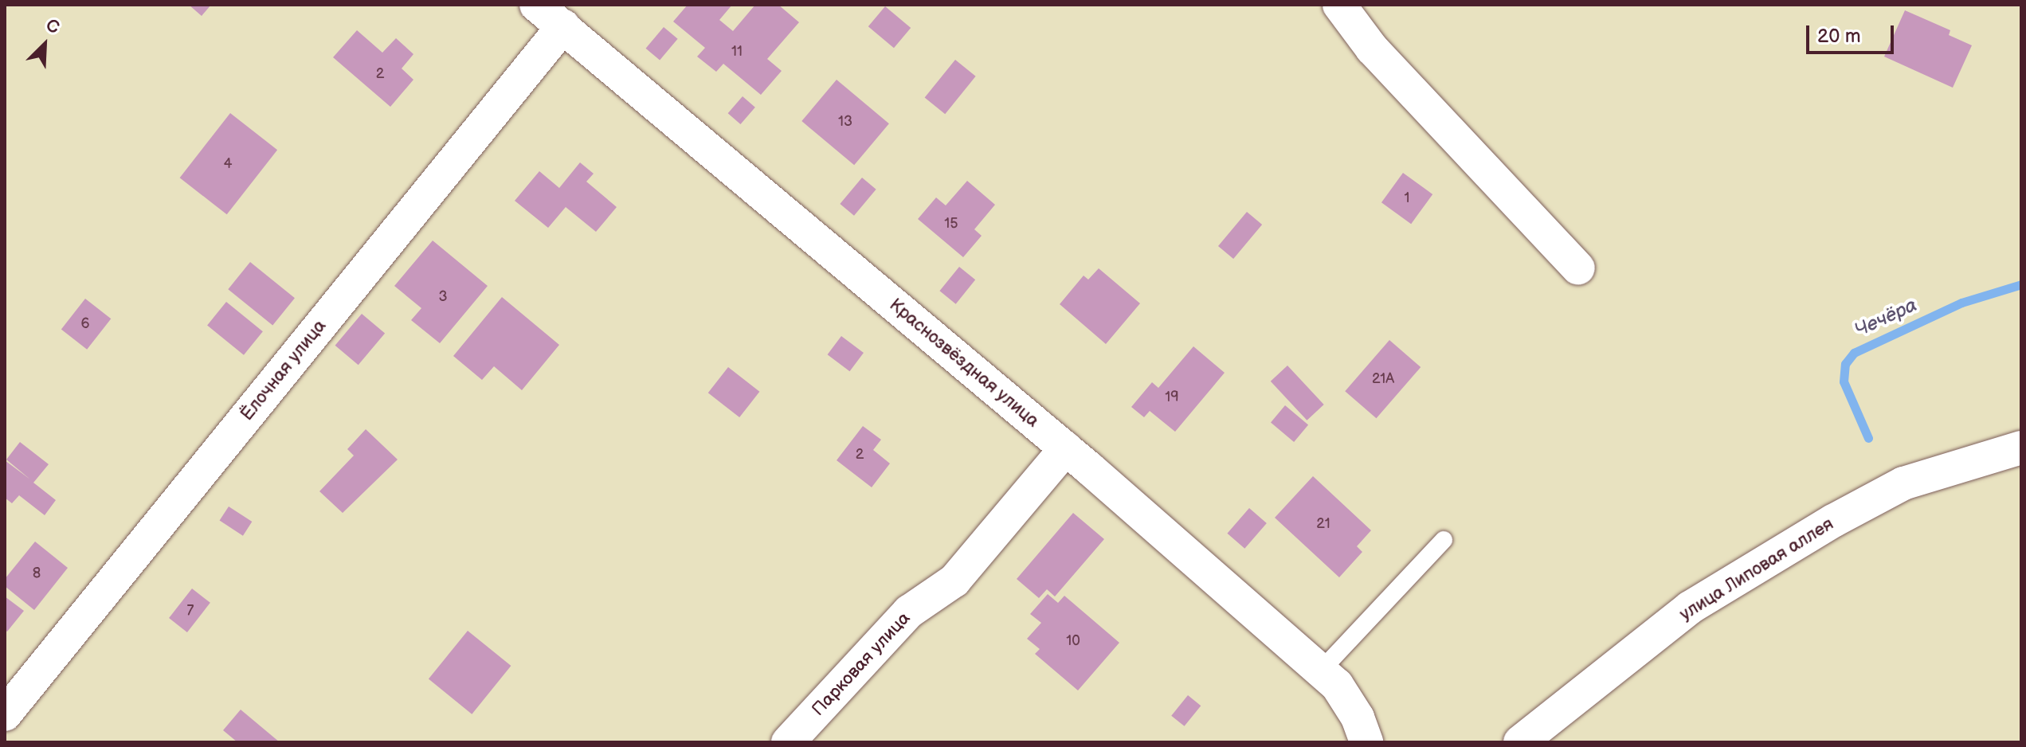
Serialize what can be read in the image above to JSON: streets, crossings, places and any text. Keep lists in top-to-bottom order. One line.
{"streets":{"street":["Краснозвёздная улица","Ёлочная улица","улица Липовая аллея","Парковая улица"]},"crossings":[["Краснозвёздная улица","Ёлочная улица"],["Краснозвёздная улица","Парковая улица"]],"water":["Чечёра"],"house_numbers":["11","2","13","4","1","15","3","6","21А","19","2","21","8","7","10"],"scale_bar":"20 m","north":"top right"}
